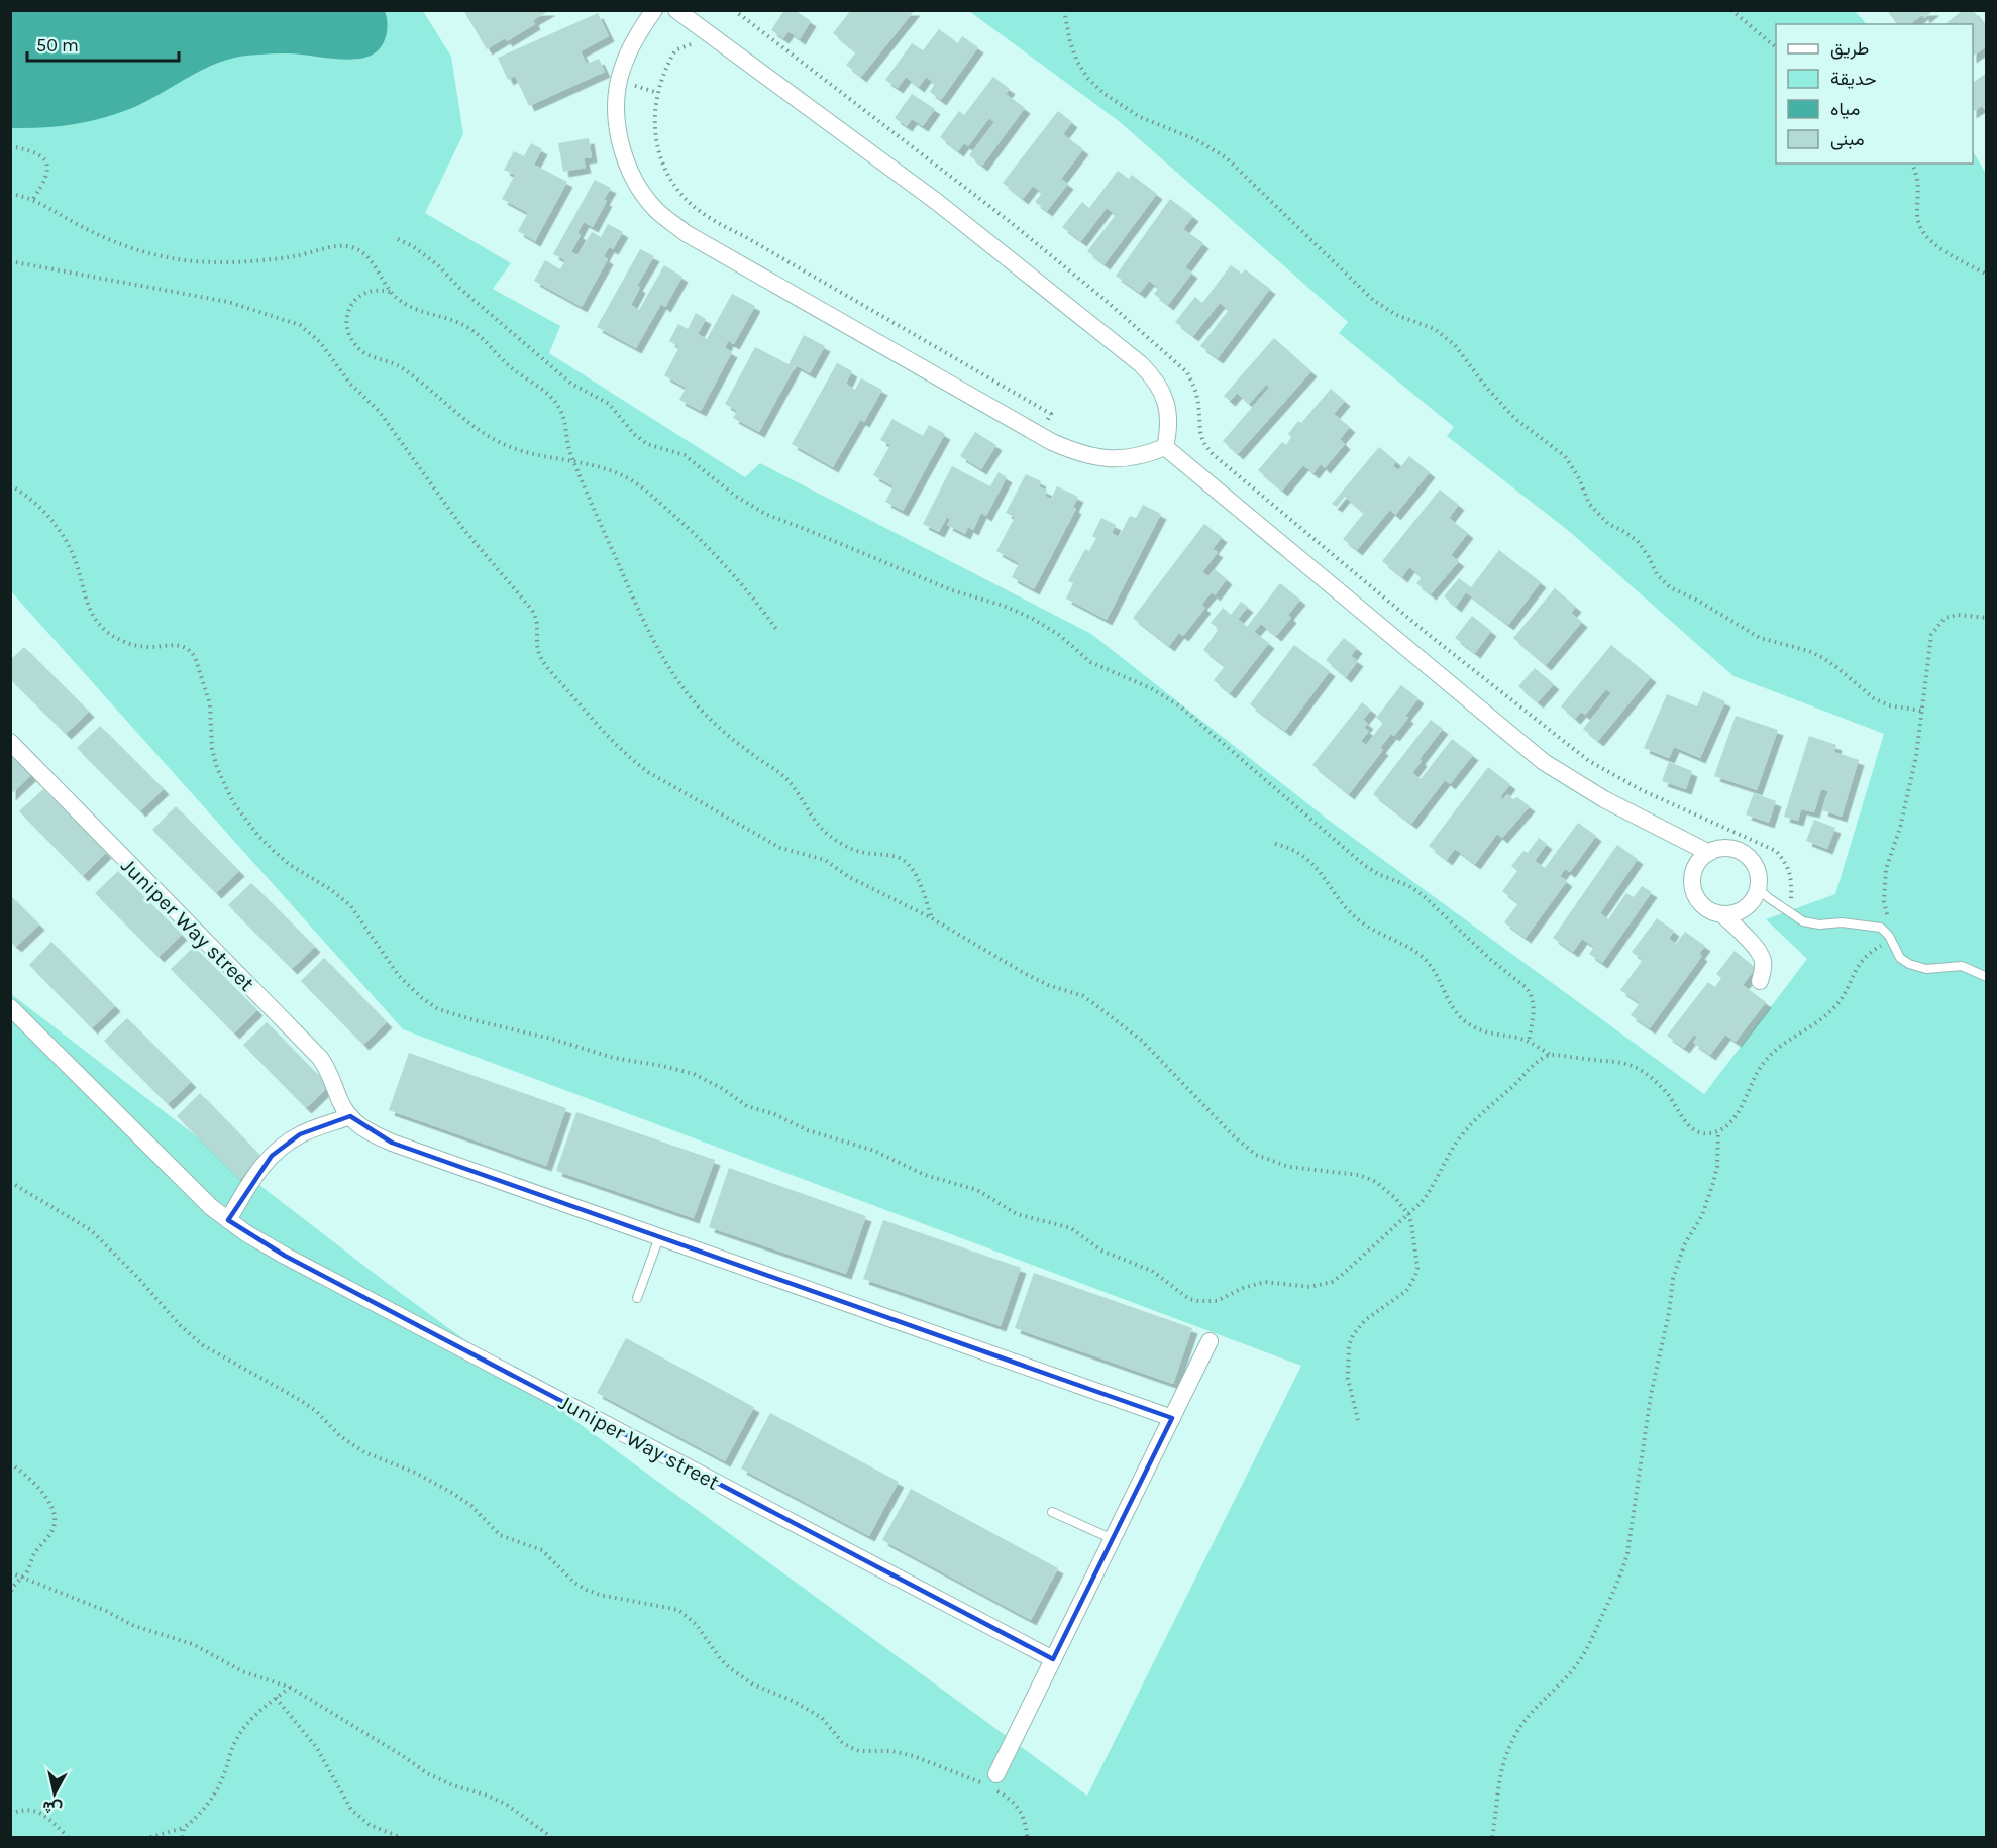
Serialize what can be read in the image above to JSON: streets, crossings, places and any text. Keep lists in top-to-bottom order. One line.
{"streets":{"street":["Juniper Way street"]},"legend":["طريق","حديقة","مياه","مبنى"],"scale_bar":"50 m","north":"bottom"}
